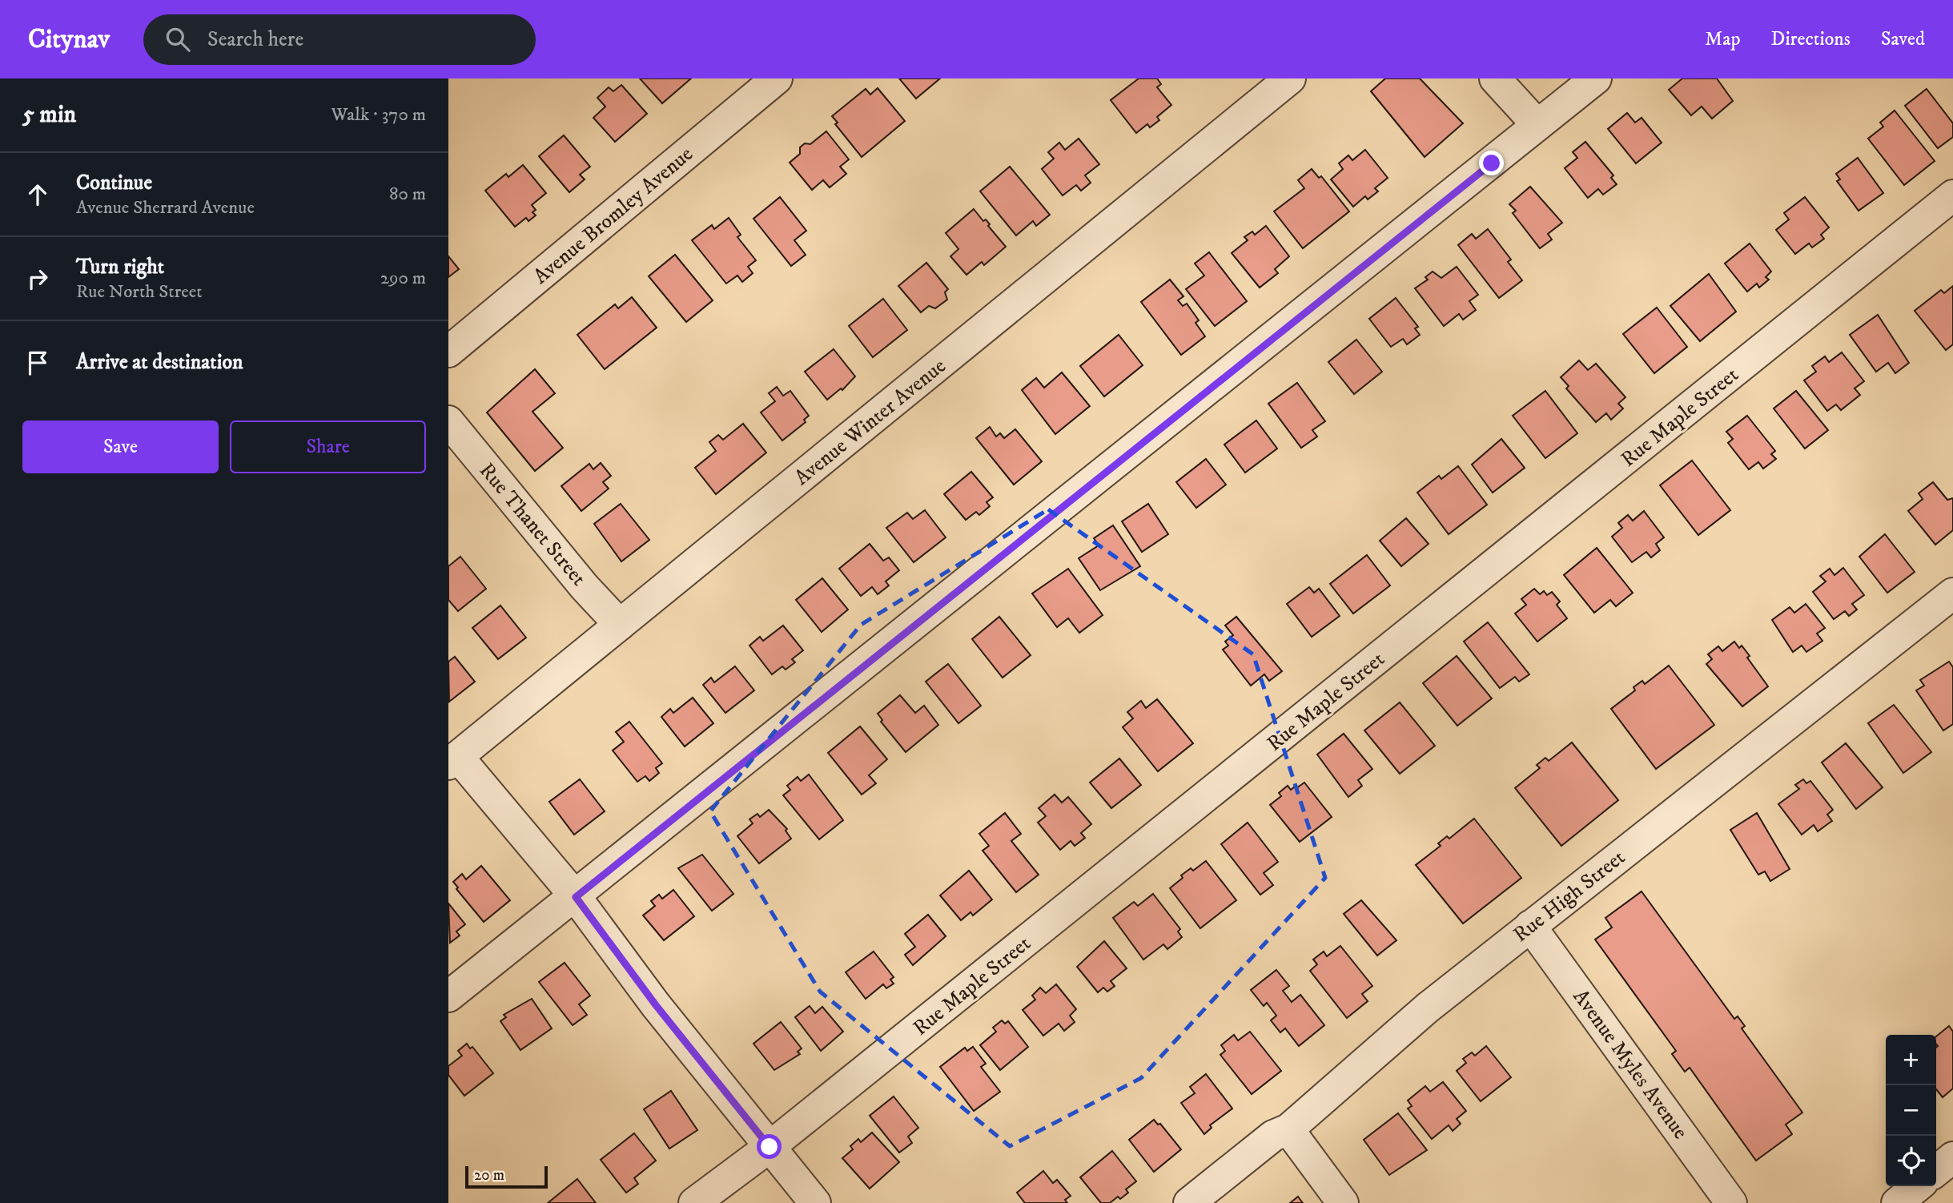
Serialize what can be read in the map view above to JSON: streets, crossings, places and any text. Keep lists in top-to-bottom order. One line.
{"streets":{"street":["Avenue Bromley Avenue","Rue Maple Street","Avenue Winter Avenue","Rue Thanet Street","Rue High Street","Avenue Myles Avenue"]},"crossings":[["Avenue Winter Avenue","Rue Thanet Street"],["Rue High Street","Avenue Myles Avenue"]],"scale_bar":"20 m","page":{"header":"Citynav","search":"Search here","nav":["Map","Directions","Saved"],"heading":["5 min","Walk · 370 m"],"list":[["Continue","Avenue Sherrard Avenue","80 m"],["Turn right","Rue North Street","290 m"],"Arrive at destination"],"buttons":["Save","Share"],"map_buttons":["+","−"],"scale":"20 m"}}
